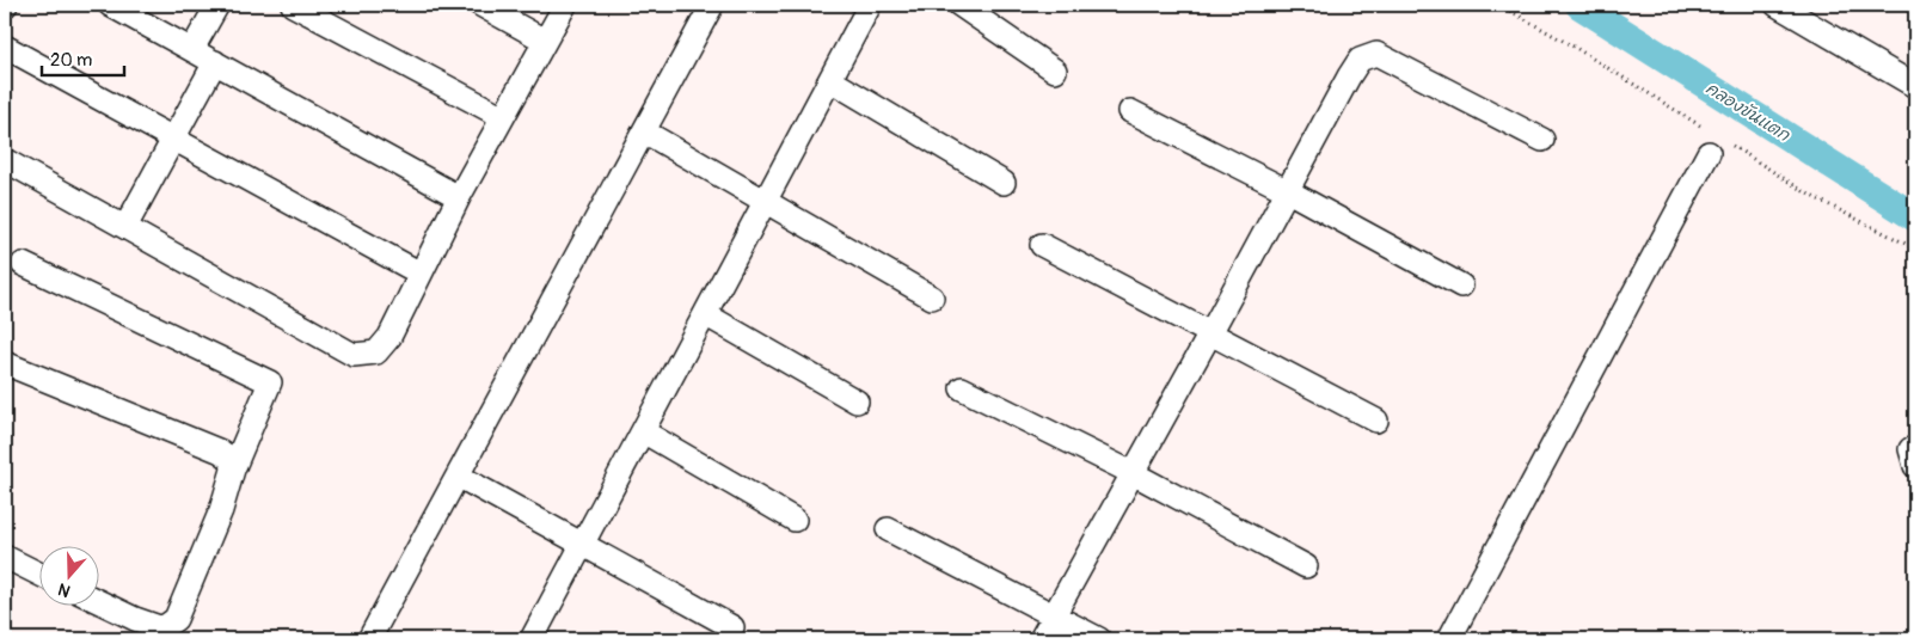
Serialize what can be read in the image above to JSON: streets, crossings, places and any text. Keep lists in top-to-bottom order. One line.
{"water":["คลองขันแตก"],"scale_bar":"20 m","north":"bottom"}
